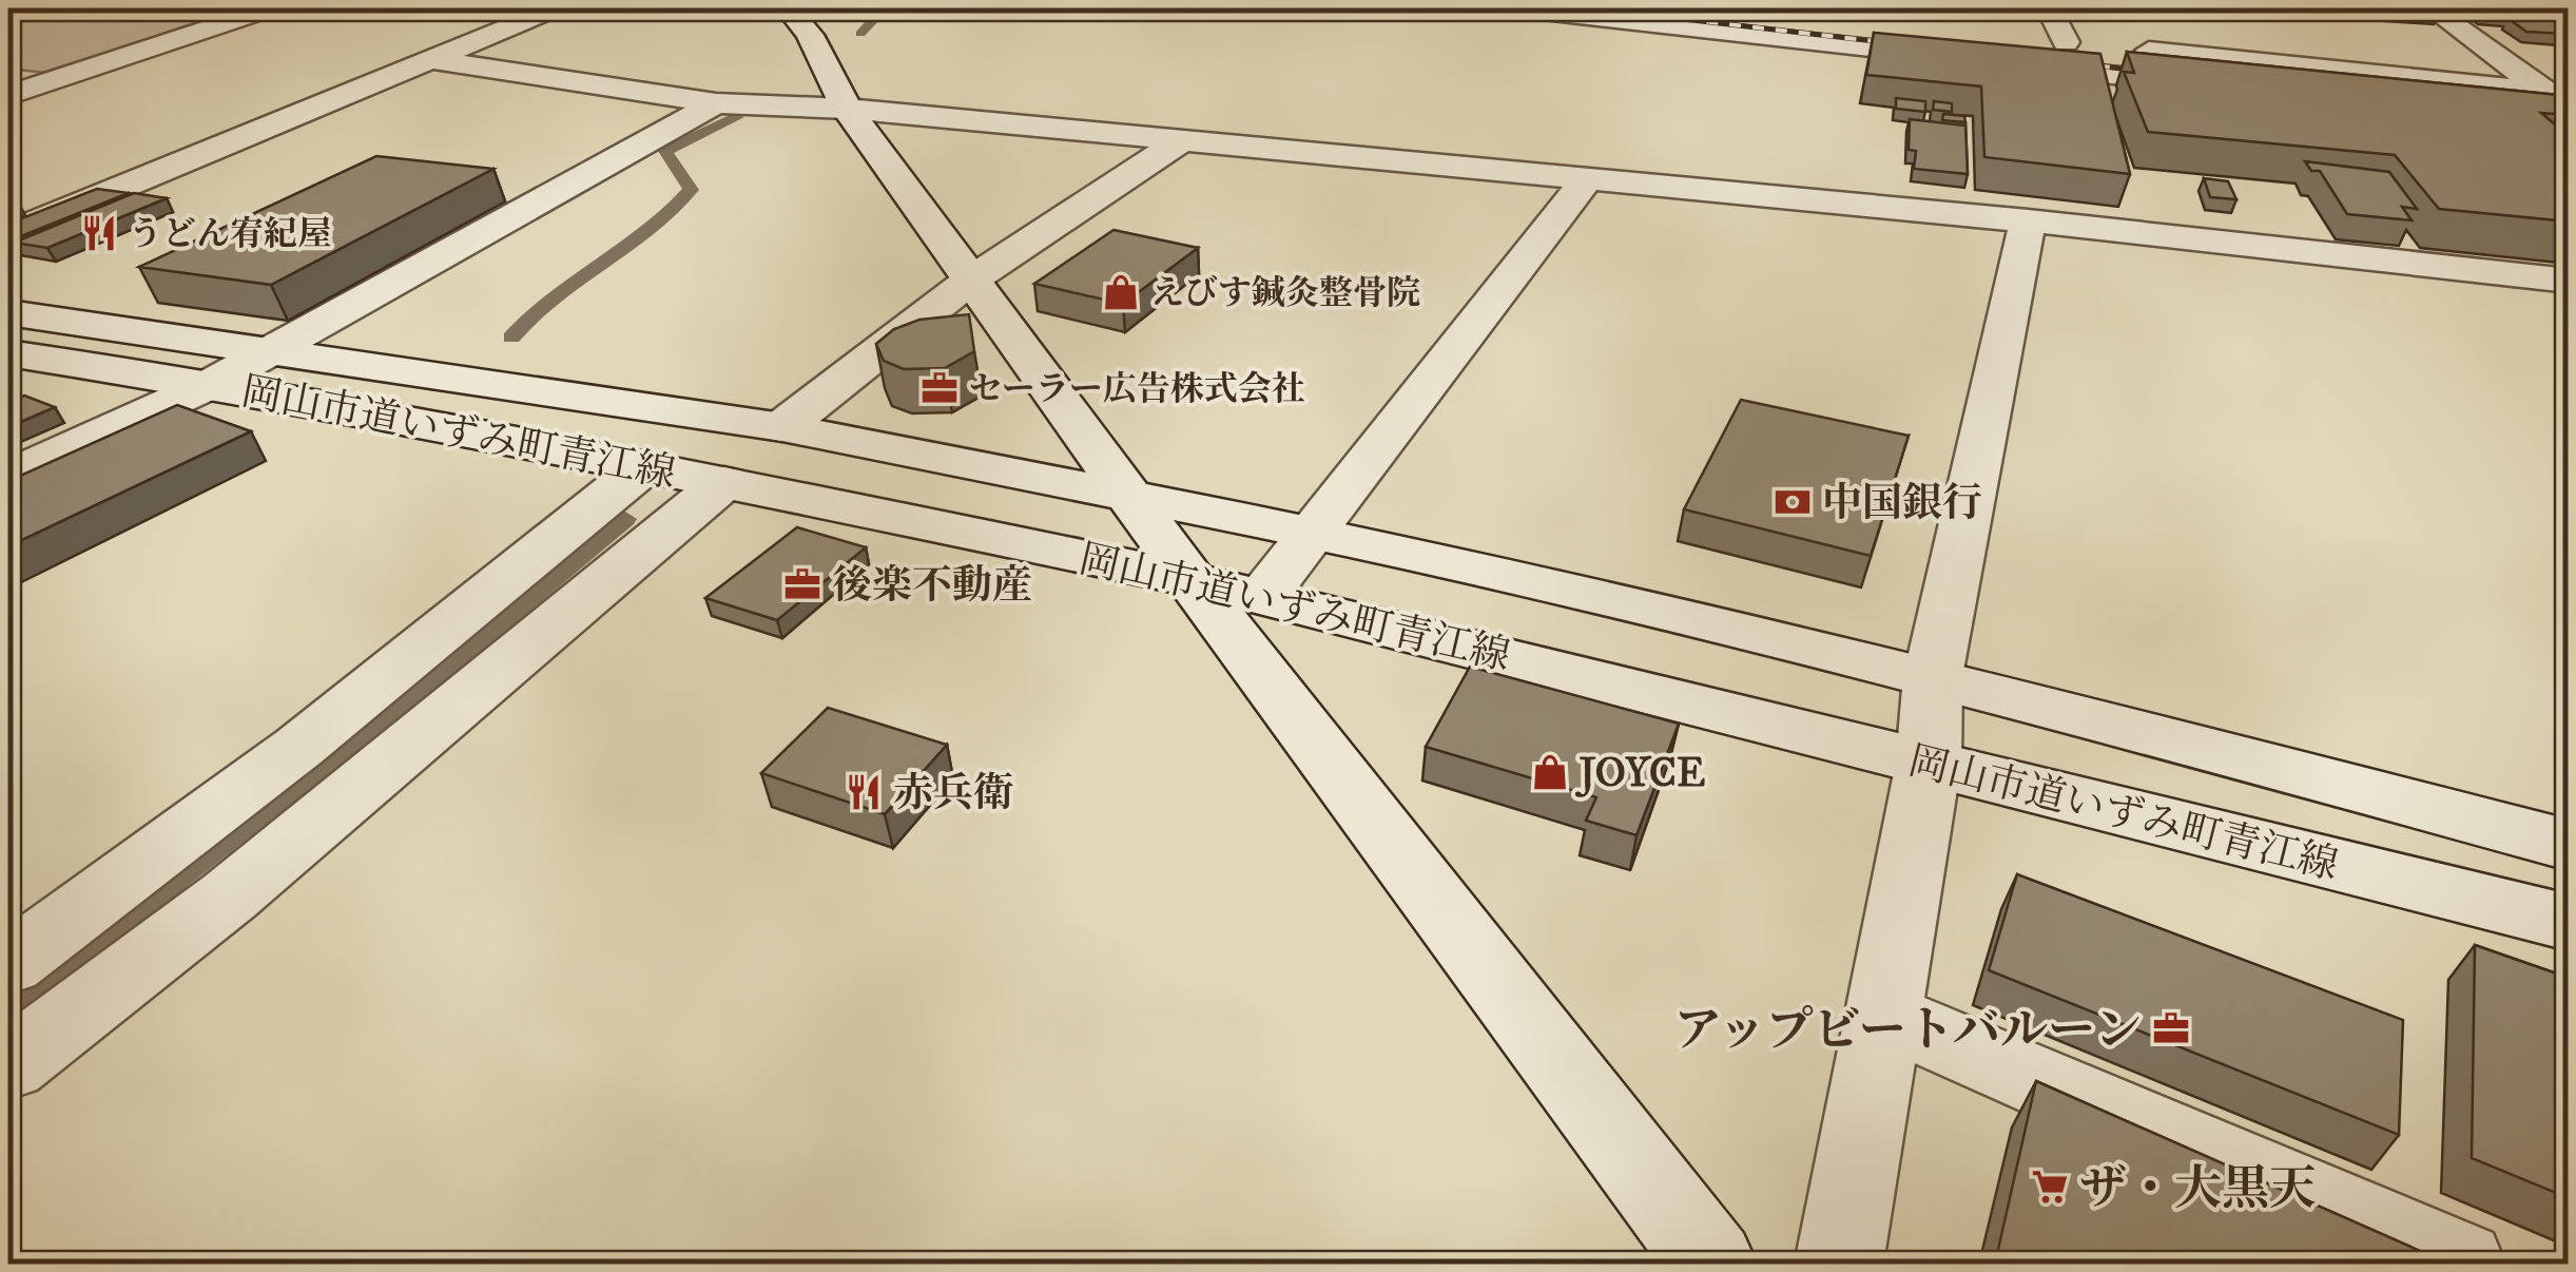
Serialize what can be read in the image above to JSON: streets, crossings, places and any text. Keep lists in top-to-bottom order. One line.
{"streets":{"street":["岡山市道いずみ町青江線"]},"places":{"restaurant":["うどん宥紀屋","赤兵衛"],"shop":["えびす鍼灸整骨院","JOYCE"],"office":["セーラー広告株式会社","後楽不動産","アップビートバルーン"],"bank":["中国銀行"],"supermarket":["ザ・大黒天"]}}
